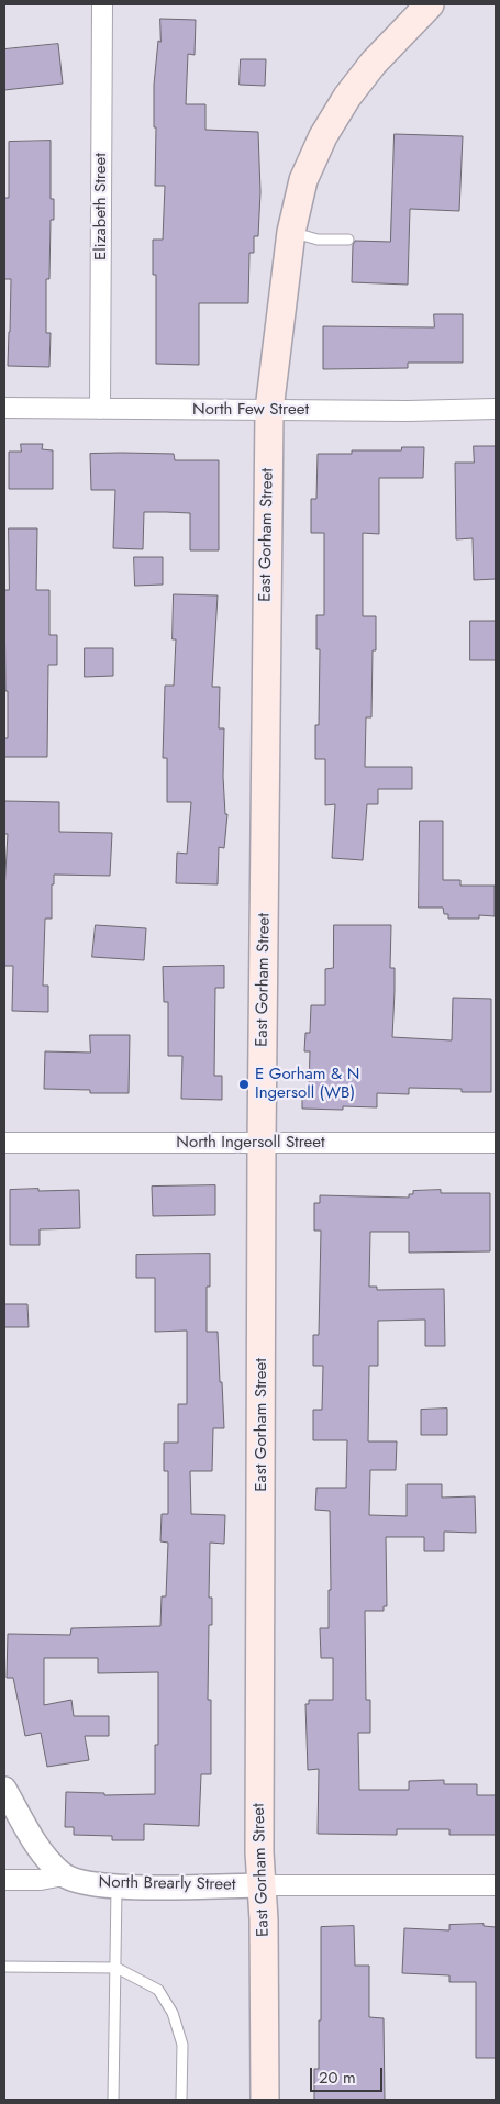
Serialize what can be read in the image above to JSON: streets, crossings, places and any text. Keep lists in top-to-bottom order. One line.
{"streets":{"main road":["East Gorham Street"],"street":["Elizabeth Street","North Few Street","North Ingersoll Street","North Brearly Street"]},"crossings":[["Elizabeth Street","North Few Street"],["North Few Street","East Gorham Street"],["East Gorham Street","North Ingersoll Street"],["East Gorham Street","North Brearly Street"]],"places":["E Gorham & N Ingersoll (WB)"],"scale_bar":"20 m"}
